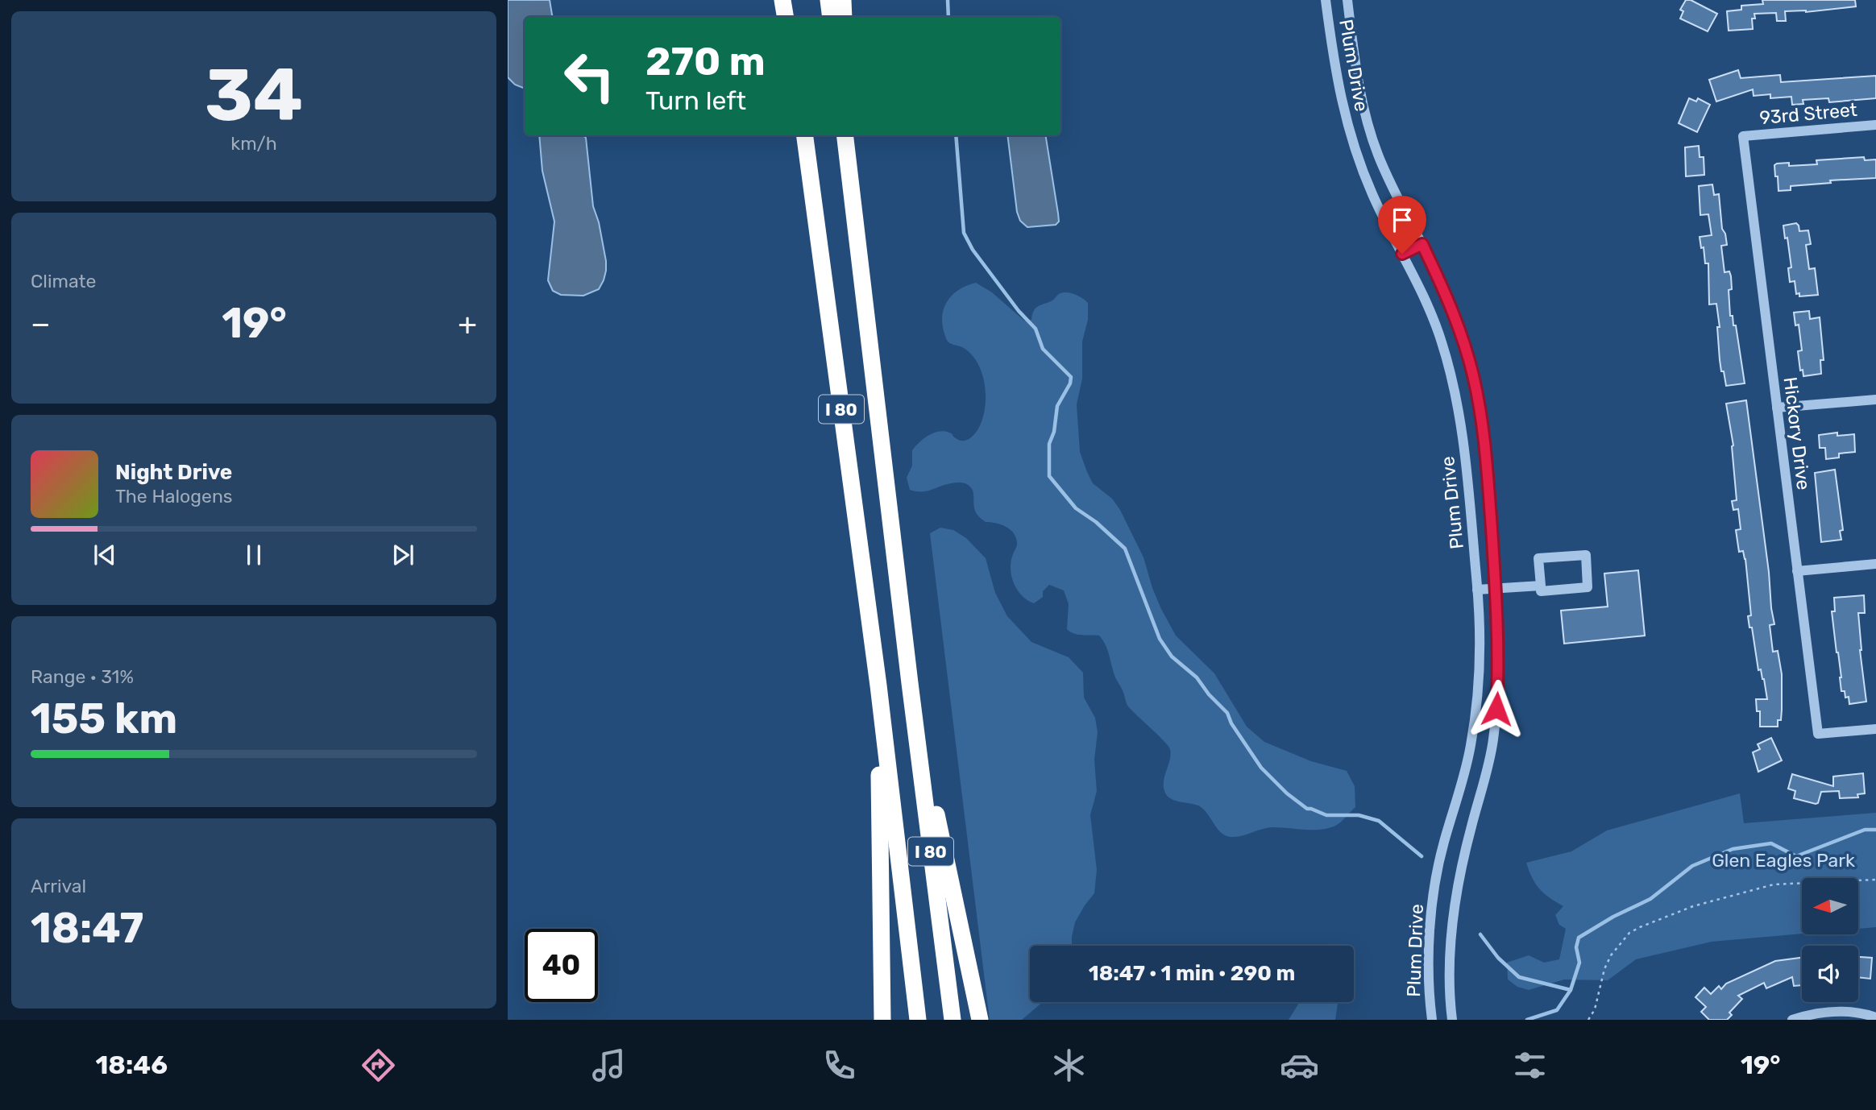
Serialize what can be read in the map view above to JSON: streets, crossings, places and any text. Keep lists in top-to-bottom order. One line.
{"streets":{"highway":["I 80"],"street":["Plum Drive","93rd Street","Hickory Drive"]},"crossings":[["93rd Street","Hickory Drive"]],"parks":["Glen Eagles Park"],"north":"left","page":{"tile":[["34","km/h"],"Climate",["Range · 31%","155 km"],["Arrival","18:47"]],"turn":["270 m","Turn left"],"heat":["−","19°","+"],"song":["Night Drive","The Halogens"],"limit":"40","trip":"18:47 · 1 min · 290 m","tabs":["18:46","19°"]}}
